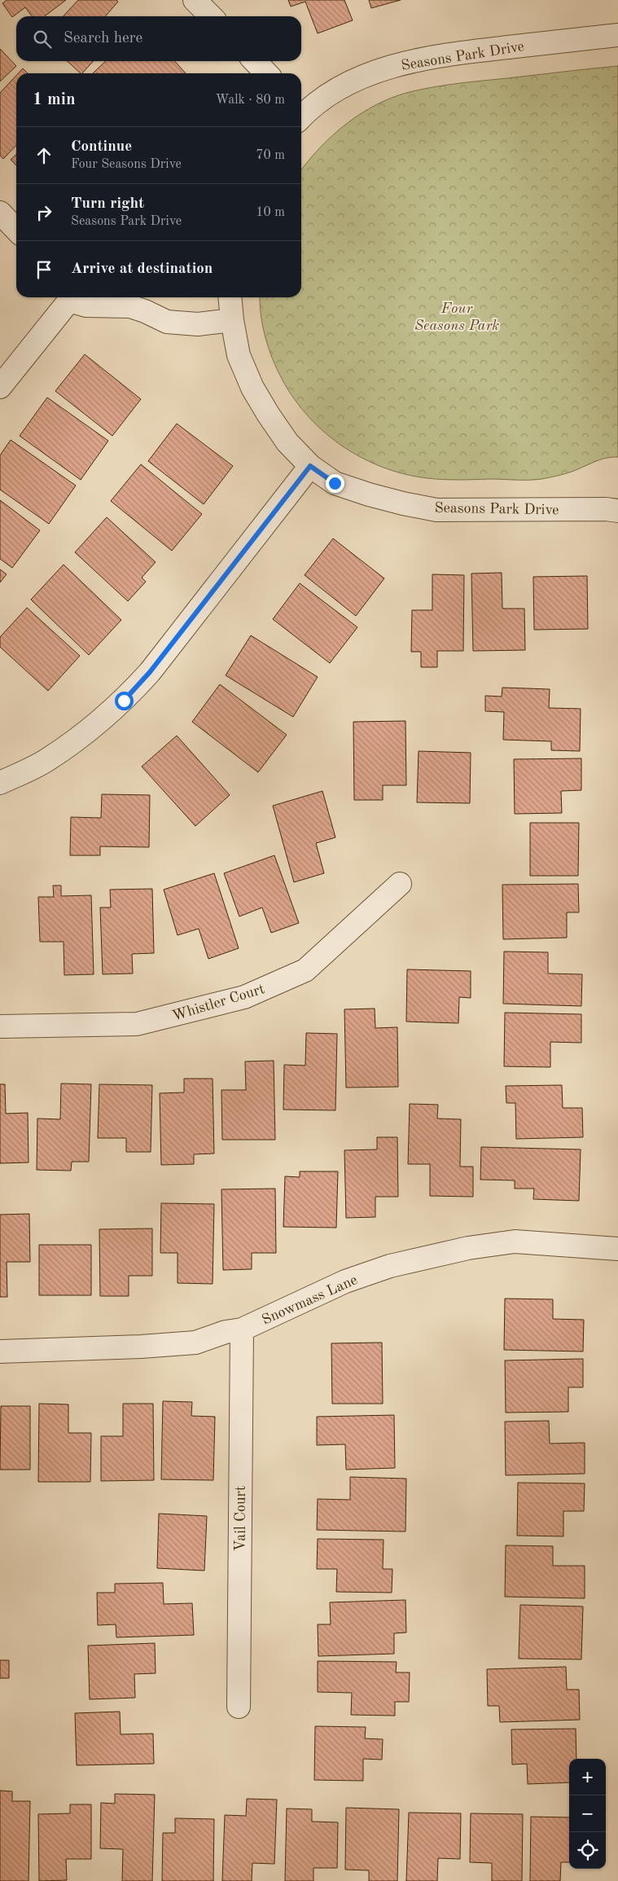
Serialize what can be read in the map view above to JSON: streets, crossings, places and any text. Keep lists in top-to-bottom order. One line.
{"streets":{"street":["Seasons Park Drive","Whistler Court","Snowmass Lane","Vail Court"]},"crossings":[["Snowmass Lane","Vail Court"]],"parks":["Four Seasons Park"],"page":{"search":"Search here","heading":["1 min","Walk · 80 m"],"list":[["Continue","Four Seasons Drive","70 m"],["Turn right","Seasons Park Drive","10 m"],"Arrive at destination"],"map_buttons":["+","−"]}}
